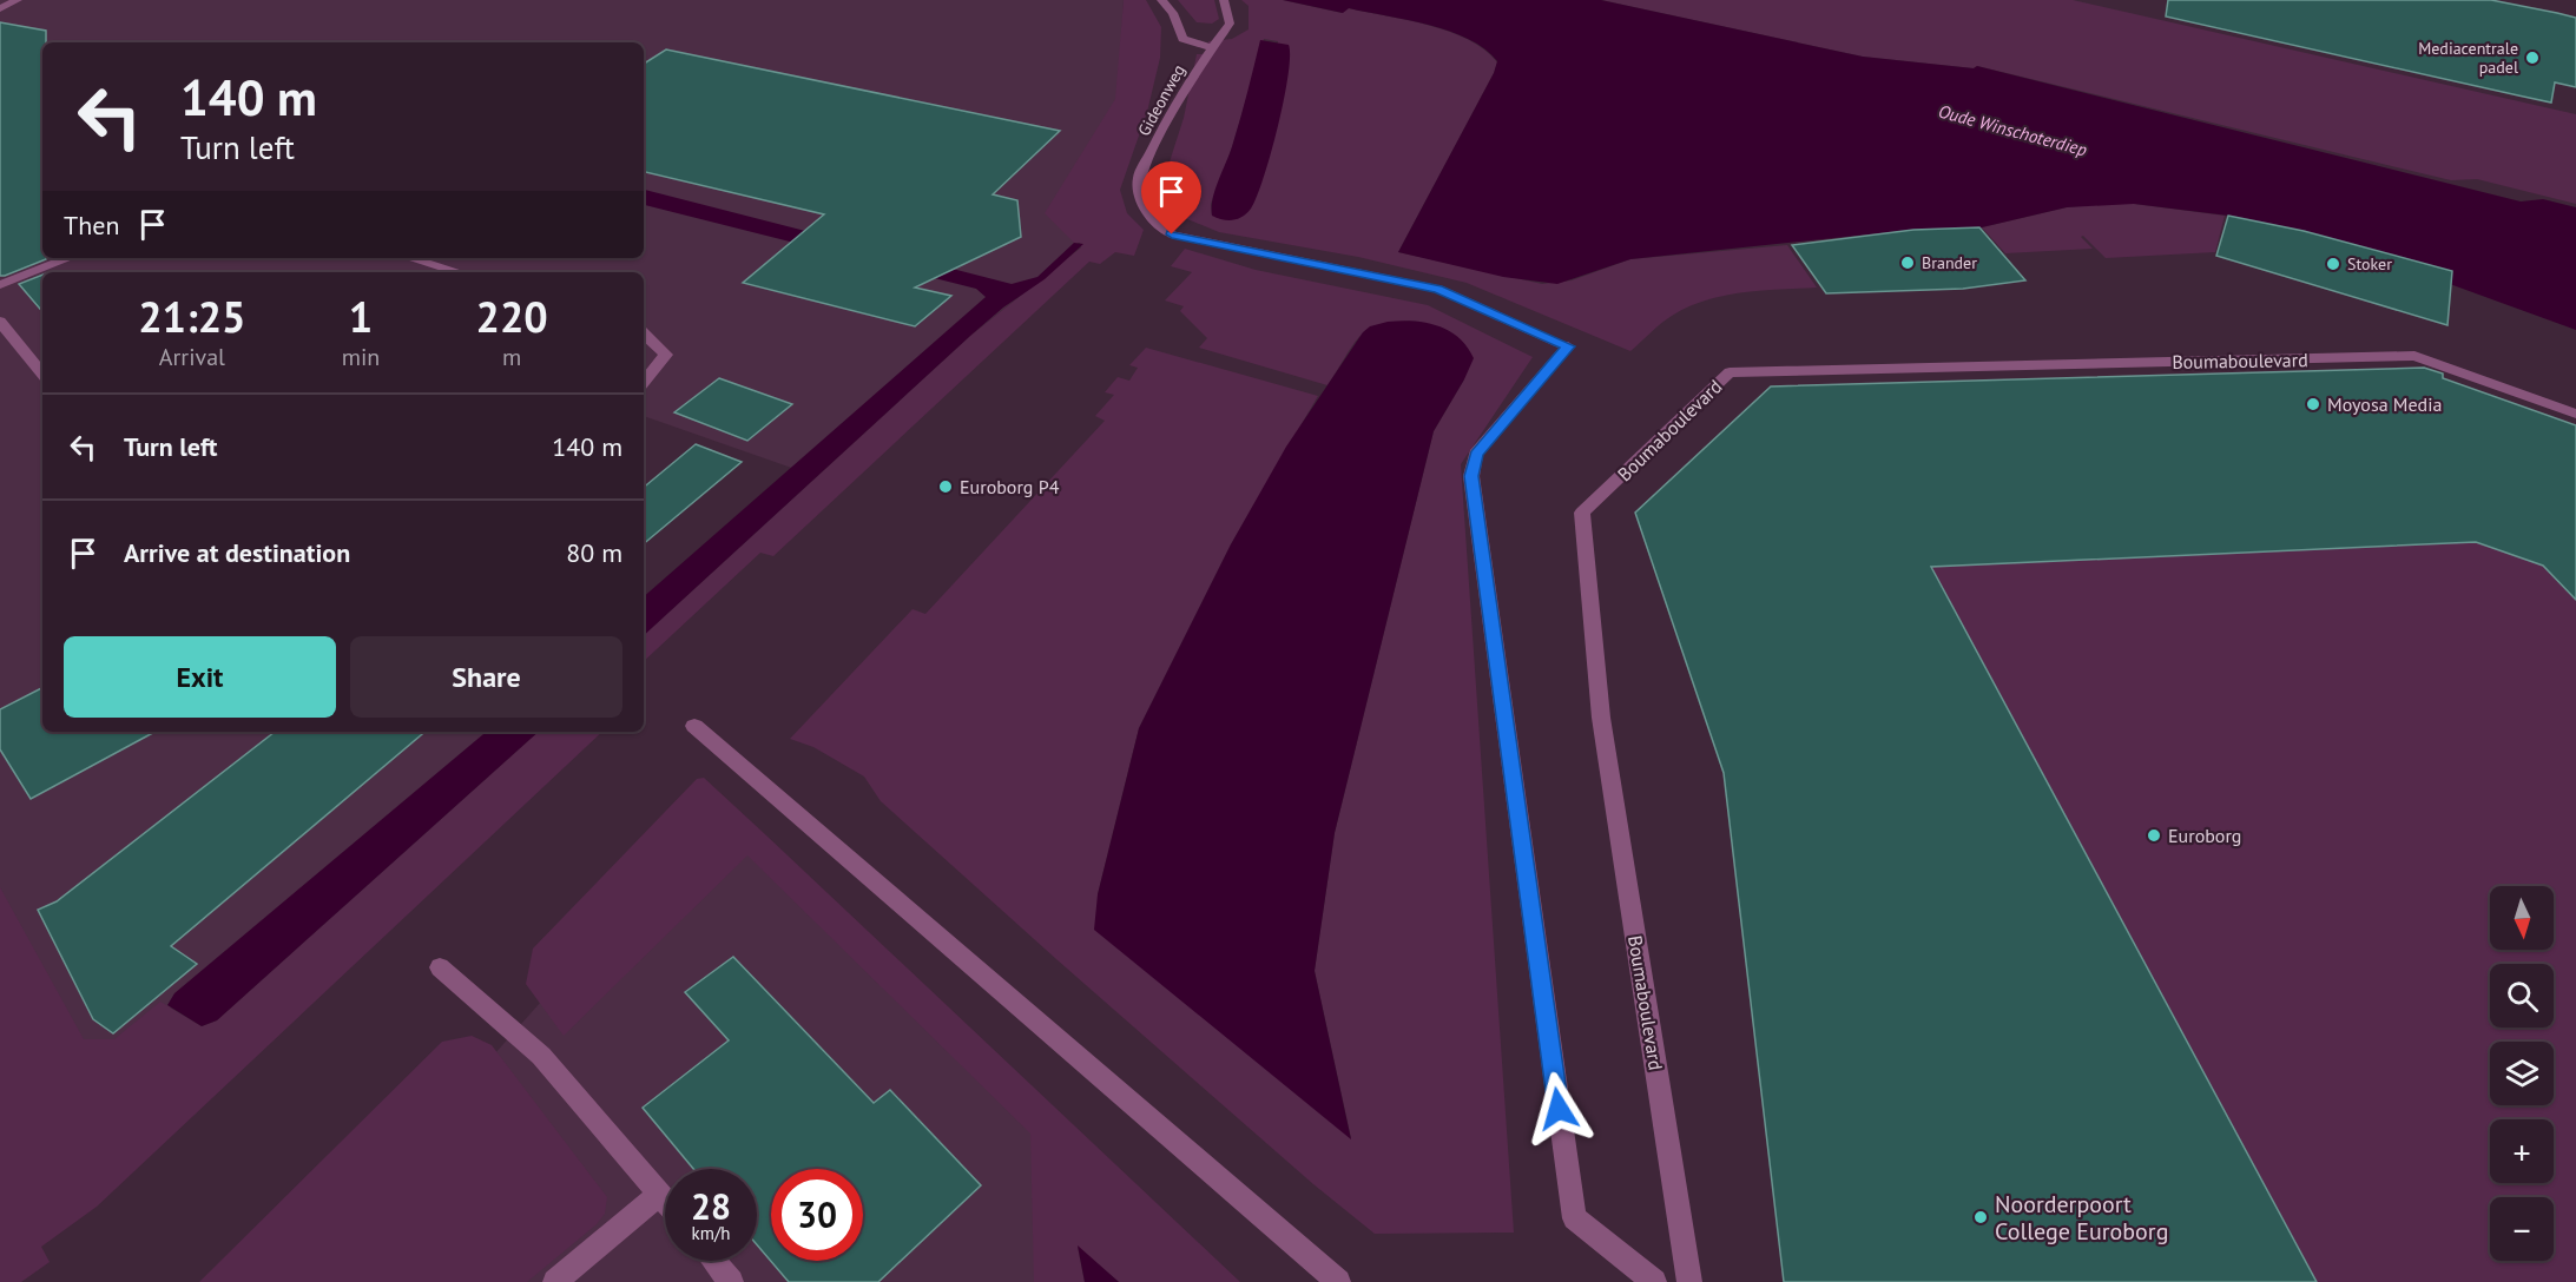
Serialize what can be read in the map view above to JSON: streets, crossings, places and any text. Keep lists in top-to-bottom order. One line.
{"streets":{"street":["Gideonweg","Boumaboulevard"]},"water":["Oude Winschoterdiep"],"places":["Mediacentrale padel","Brander","Stoker","Moyosa Media","Euroborg P4","Euroborg","Noorderpoort College Euroborg"],"north":"bottom","page":{"turn":["140 m","Turn left"],"then":"Then","eta":["21:25","Arrival","1","min","220","m"],"list":[{"name":"Turn left","value":"140 m"},{"name":"Arrive at destination","value":"80 m"}],"buttons":["Exit","Share"],"map_buttons":["+","−"],"speed":"28 km/h","limit":"30"}}
